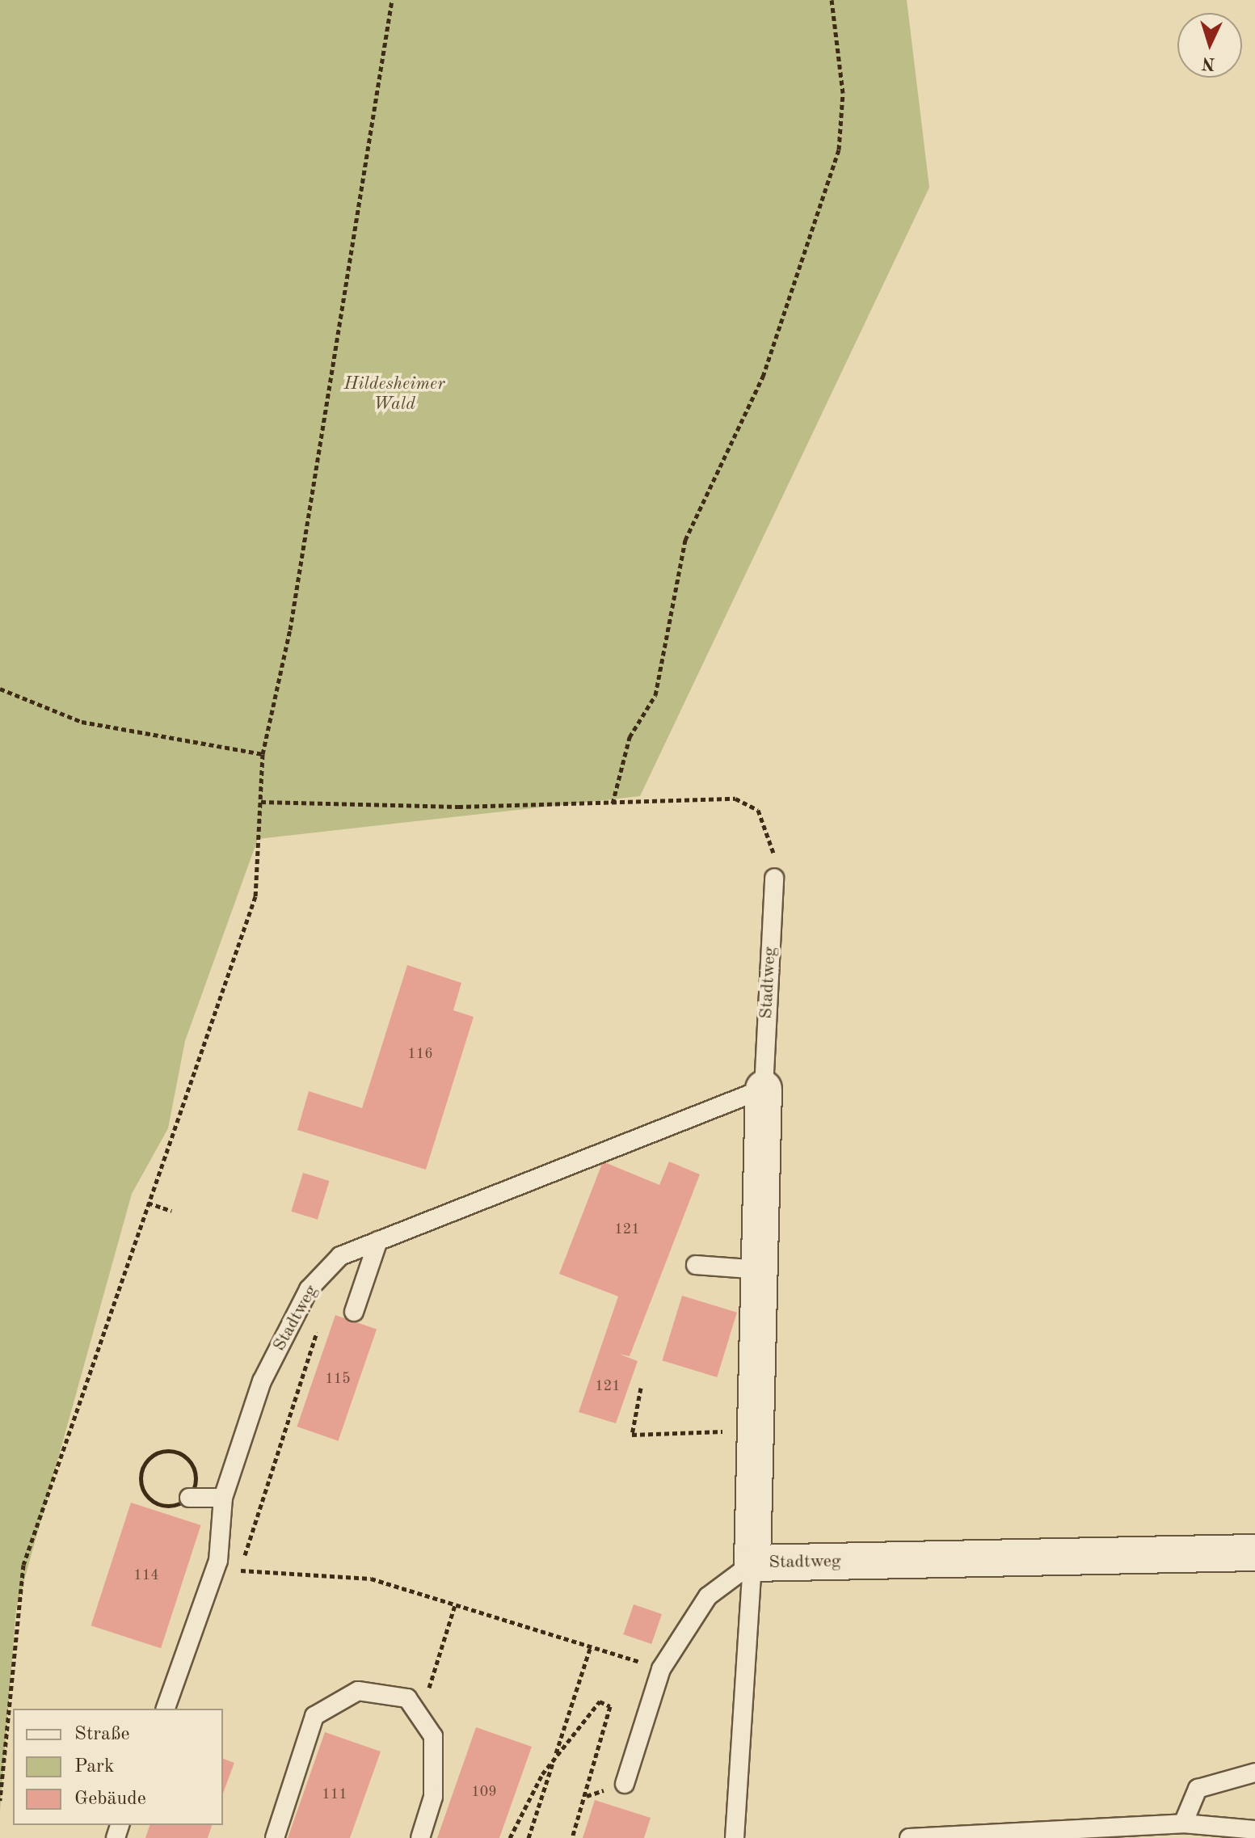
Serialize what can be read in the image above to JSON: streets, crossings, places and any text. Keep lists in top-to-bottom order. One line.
{"streets":{"street":["Stadtweg"]},"parks":["Hildesheimer Wald"],"house_numbers":["116","121","115","121","114","109","111"],"legend":["Straße","Park","Gebäude"],"north":"bottom"}
